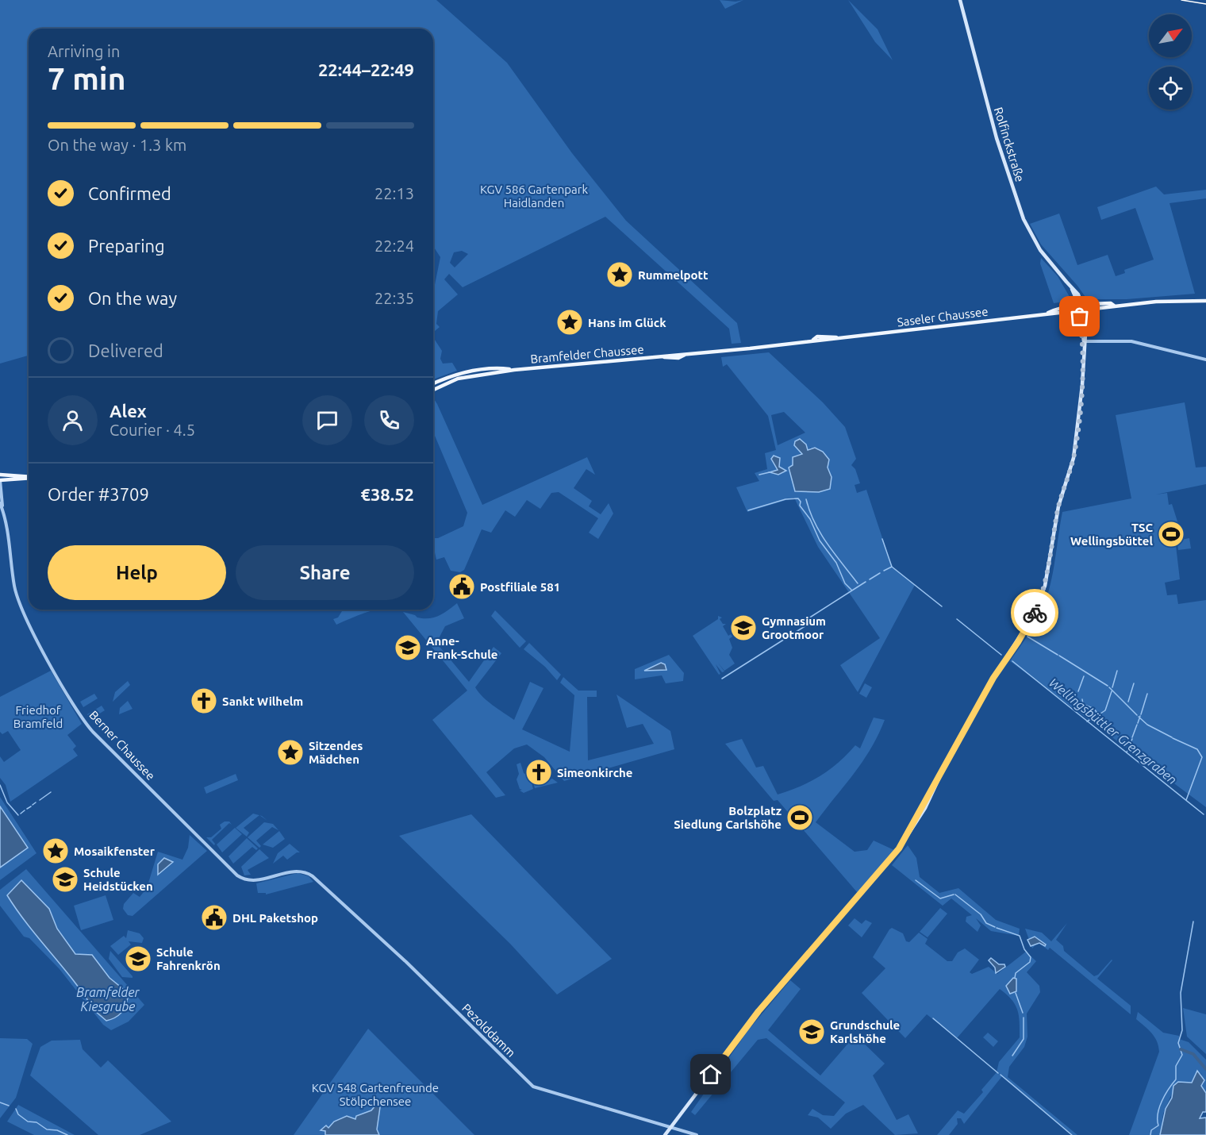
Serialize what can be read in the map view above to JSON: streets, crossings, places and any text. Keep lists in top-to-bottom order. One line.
{"streets":{"main road":["Rolfinckstraße","Saseler Chaussee","Bramfelder Chaussee"],"street":["Berner Chaussee","Pezolddamm"]},"crossings":[["Rolfinckstraße","Saseler Chaussee"],["Rolfinckstraße","Pezolddamm"],["Saseler Chaussee","Bramfelder Chaussee"],["Berner Chaussee","Pezolddamm"]],"water":["Wellingsbüttler Grenzgraben","Bramfelder Kiesgrube"],"parks":["KGV 586 Gartenpark Haidlanden","Friedhof Bramfeld","KGV 548 Gartenfreunde Stölpchensee"],"places":{"place":["Rummelpott","Hans im Glück","Sitzendes Mädchen","Mosaikfenster"],"sports":["TSC Wellingsbüttel","Bolzplatz Siedlung Carlshöhe"],"public building":["Postfiliale 581","DHL Paketshop"],"school or university":["Gymnasium Grootmoor","Anne- Frank-Schule","Schule Heidstücken","Schule Fahrenkrön","Grundschule Karlshöhe"],"church":["Sankt Wilhelm","Simeonkirche"]},"north":"top right","page":{"heading":["7 min","Arriving in","22:44–22:49"],"panel":["Alex","Courier · 4.5","Order #3709","€38.52"],"bar":"On the way · 1.3 km","list":[["Confirmed","22:13"],["Preparing","22:24"],["On the way","22:35"],"Delivered"],"buttons":["Help","Share"]}}
